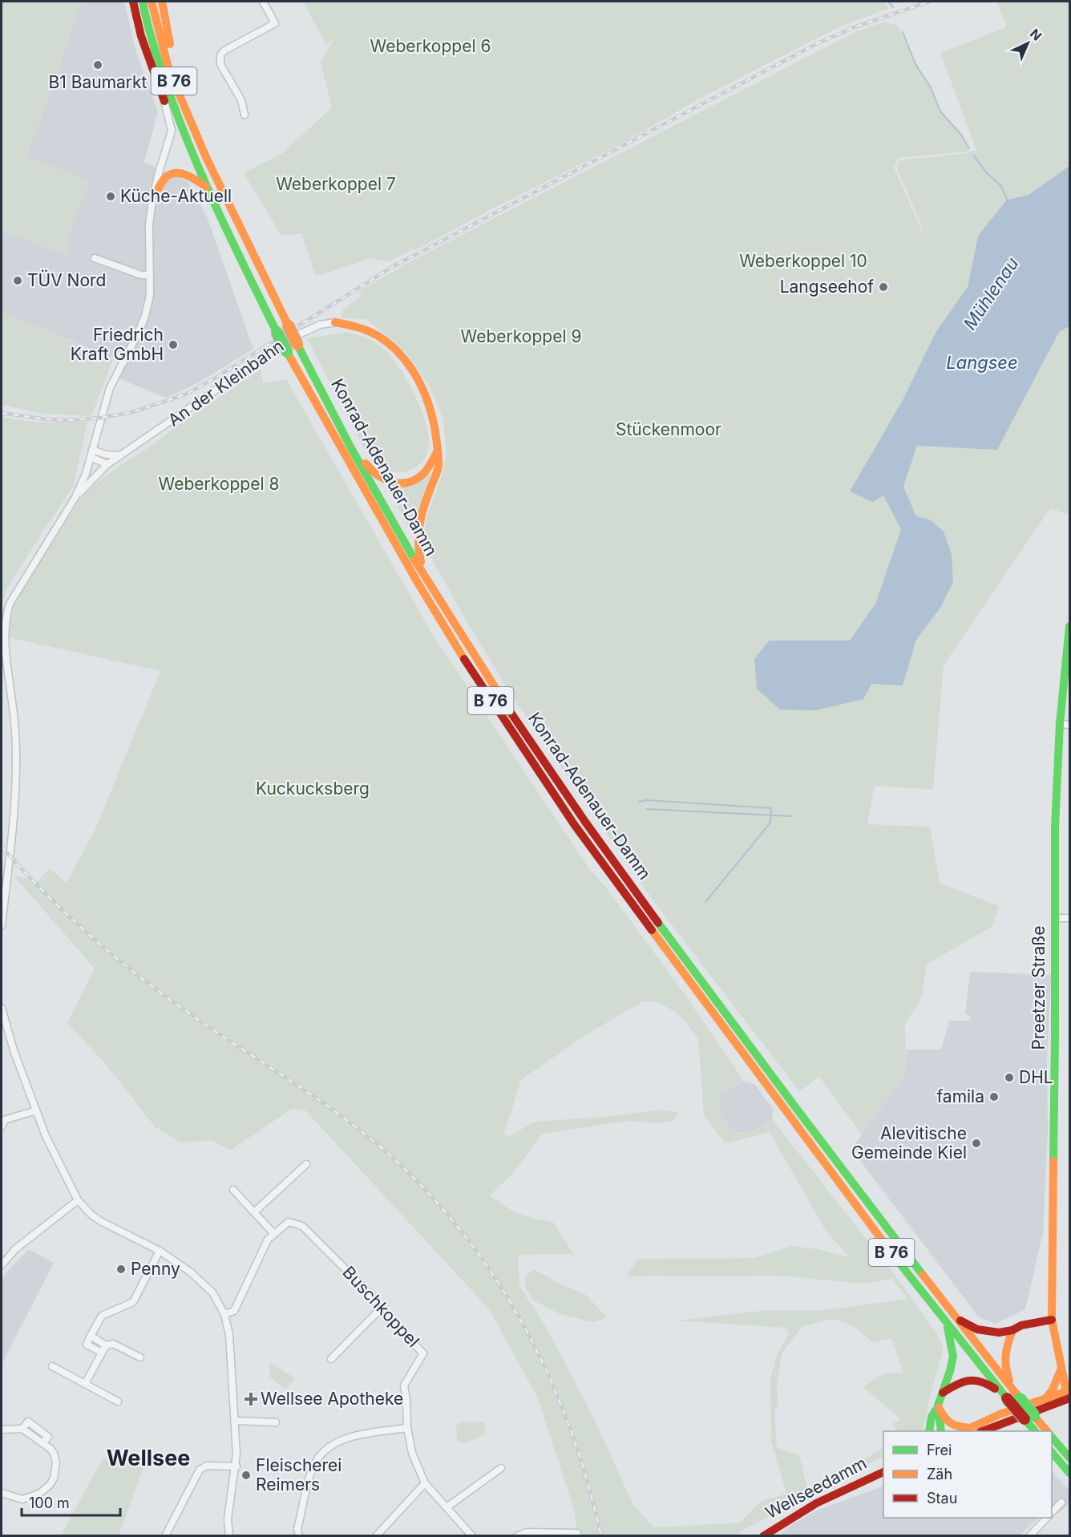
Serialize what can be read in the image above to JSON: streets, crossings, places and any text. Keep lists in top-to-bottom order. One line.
{"streets":{"main road":["B 76","Konrad-Adenauer-Damm","Preetzer Straße","Wellseedamm"],"street":["An der Kleinbahn","Buschkoppel"]},"crossings":[["B 76","An der Kleinbahn"],["B 76","Konrad-Adenauer-Damm"]],"districts":["Wellsee"],"water":["Mühlenau","Langsee"],"parks":["Weberkoppel 6","Weberkoppel 7","Weberkoppel 10","Weberkoppel 9","Stückenmoor","Weberkoppel 8","Kuckucksberg"],"places":{"other":["B1 Baumarkt","Küche-Aktuell","TÜV Nord","Langseehof","Friedrich Kraft GmbH","DHL","famila","Alevitische Gemeinde Kiel","Penny","Fleischerei Reimers"],"health":["Wellsee Apotheke"]},"legend":["Frei","Zäh","Stau"],"scale_bar":"100 m","north":"top right"}
